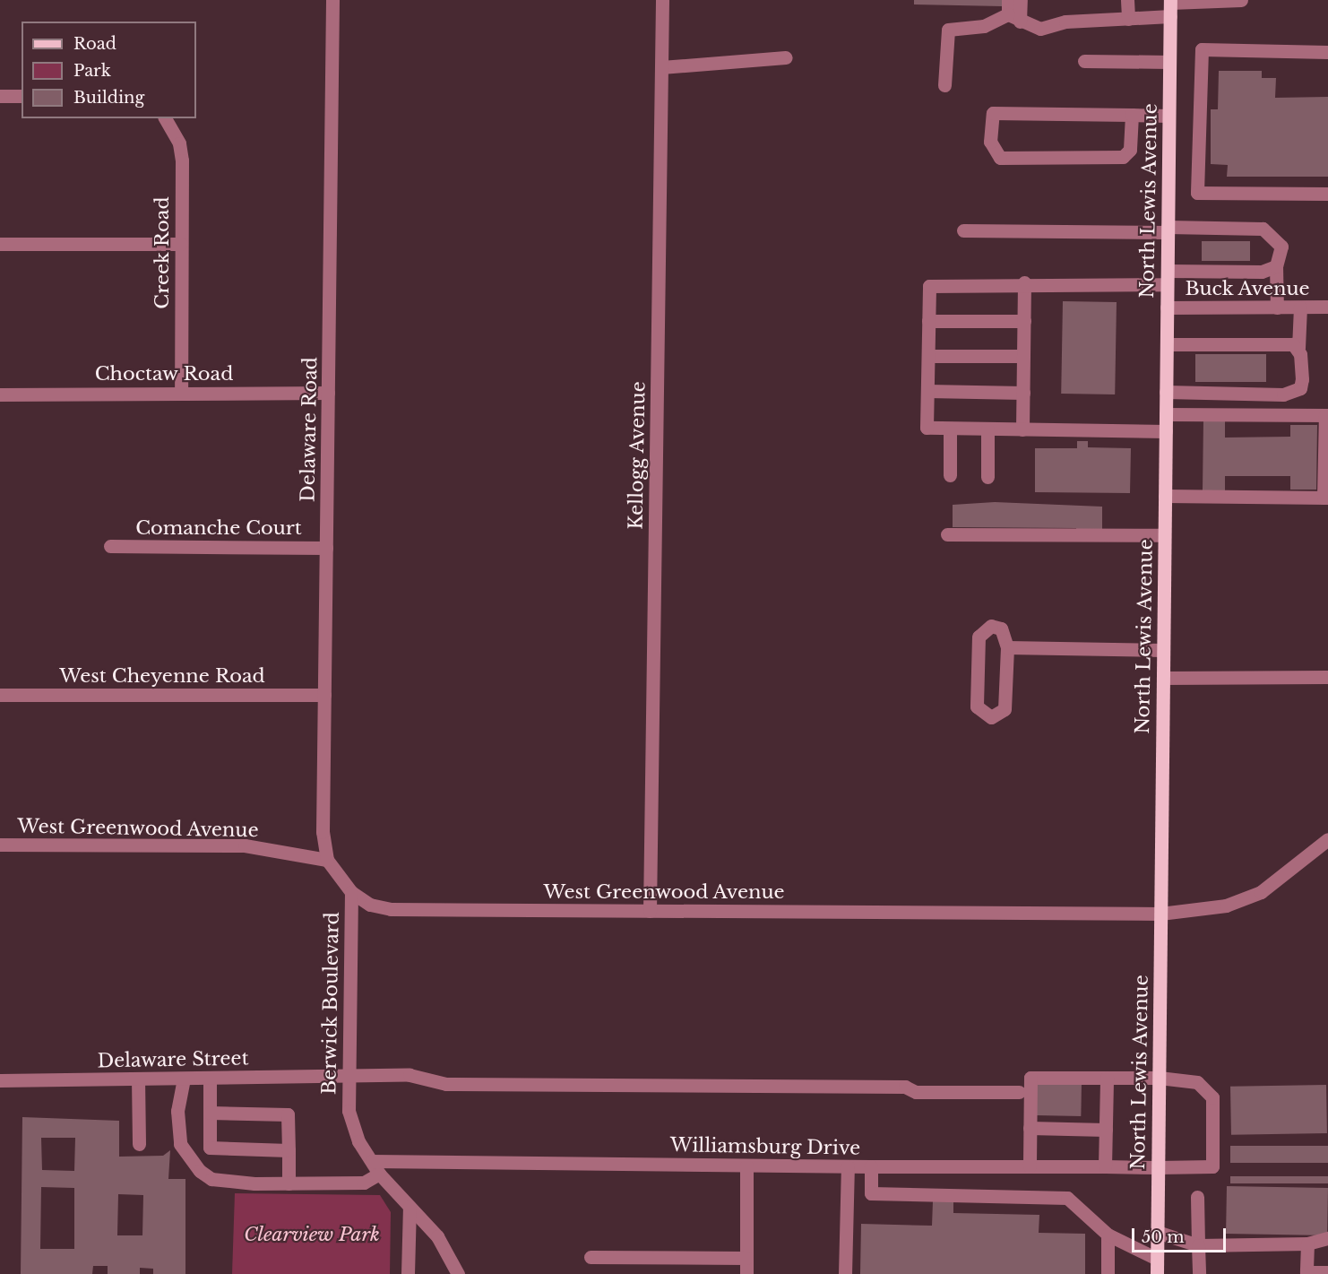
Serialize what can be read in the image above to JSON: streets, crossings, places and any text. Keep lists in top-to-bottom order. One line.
{"streets":{"main road":["North Lewis Avenue"],"street":["Creek Road","Buck Avenue","Choctaw Road","Delaware Road","Kellogg Avenue","Comanche Court","West Cheyenne Road","West Greenwood Avenue","Berwick Boulevard","Delaware Street","Williamsburg Drive"]},"crossings":[["North Lewis Avenue","Buck Avenue"],["North Lewis Avenue","West Greenwood Avenue"],["North Lewis Avenue","Williamsburg Drive"],["Creek Road","Choctaw Road"],["Choctaw Road","Delaware Road"],["Delaware Road","Comanche Court"],["Delaware Road","West Cheyenne Road"],["Delaware Road","West Greenwood Avenue"],["Kellogg Avenue","West Greenwood Avenue"],["West Greenwood Avenue","Berwick Boulevard"],["Berwick Boulevard","Delaware Street"],["Berwick Boulevard","Williamsburg Drive"]],"parks":["Clearview Park"],"legend":["Road","Park","Building"],"scale_bar":"50 m"}
